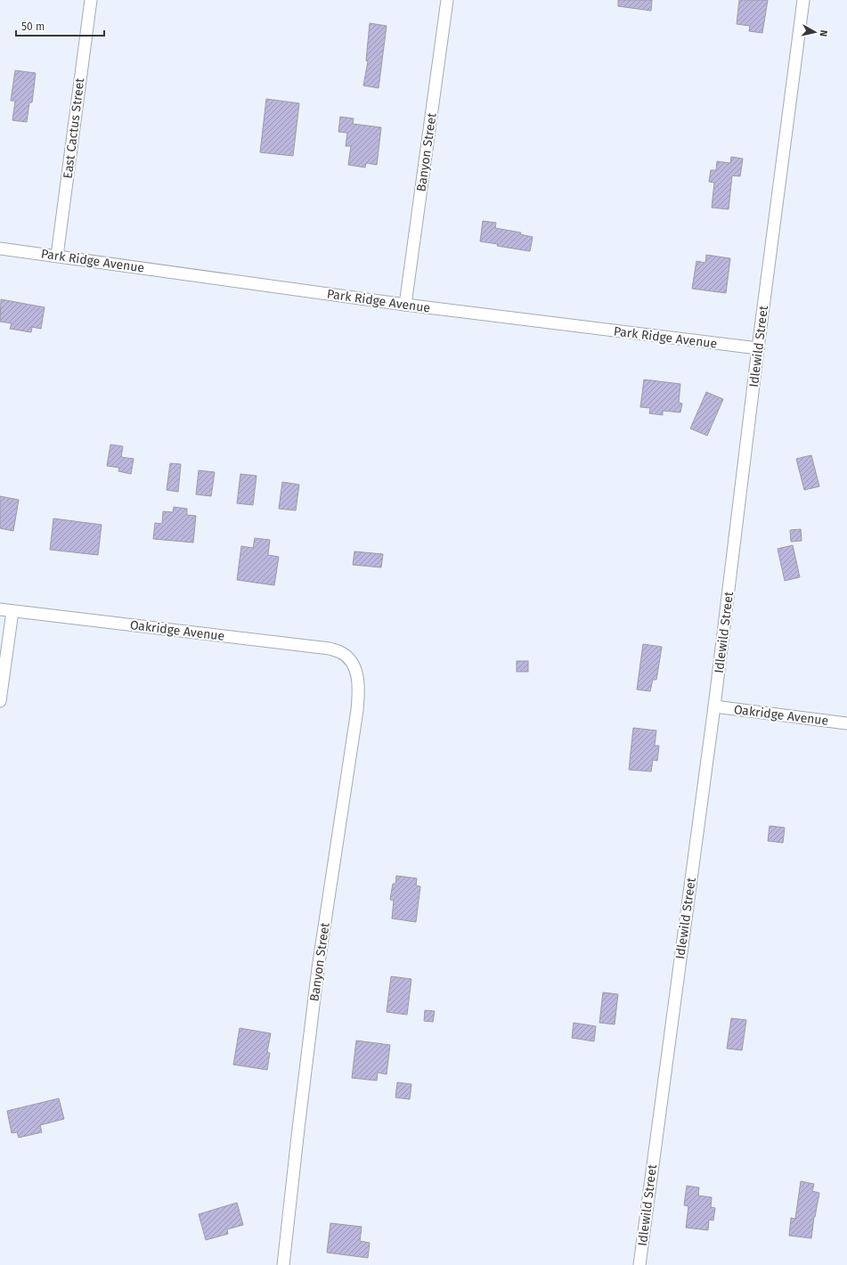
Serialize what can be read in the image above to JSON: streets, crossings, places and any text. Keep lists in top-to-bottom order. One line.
{"streets":{"street":["East Cactus Street","Banyon Street","Park Ridge Avenue","Idlewild Street","Oakridge Avenue"]},"crossings":[["East Cactus Street","Park Ridge Avenue"],["Banyon Street","Park Ridge Avenue"],["Banyon Street","Oakridge Avenue"],["Park Ridge Avenue","Idlewild Street"],["Idlewild Street","Oakridge Avenue"]],"scale_bar":"50 m","north":"right"}
